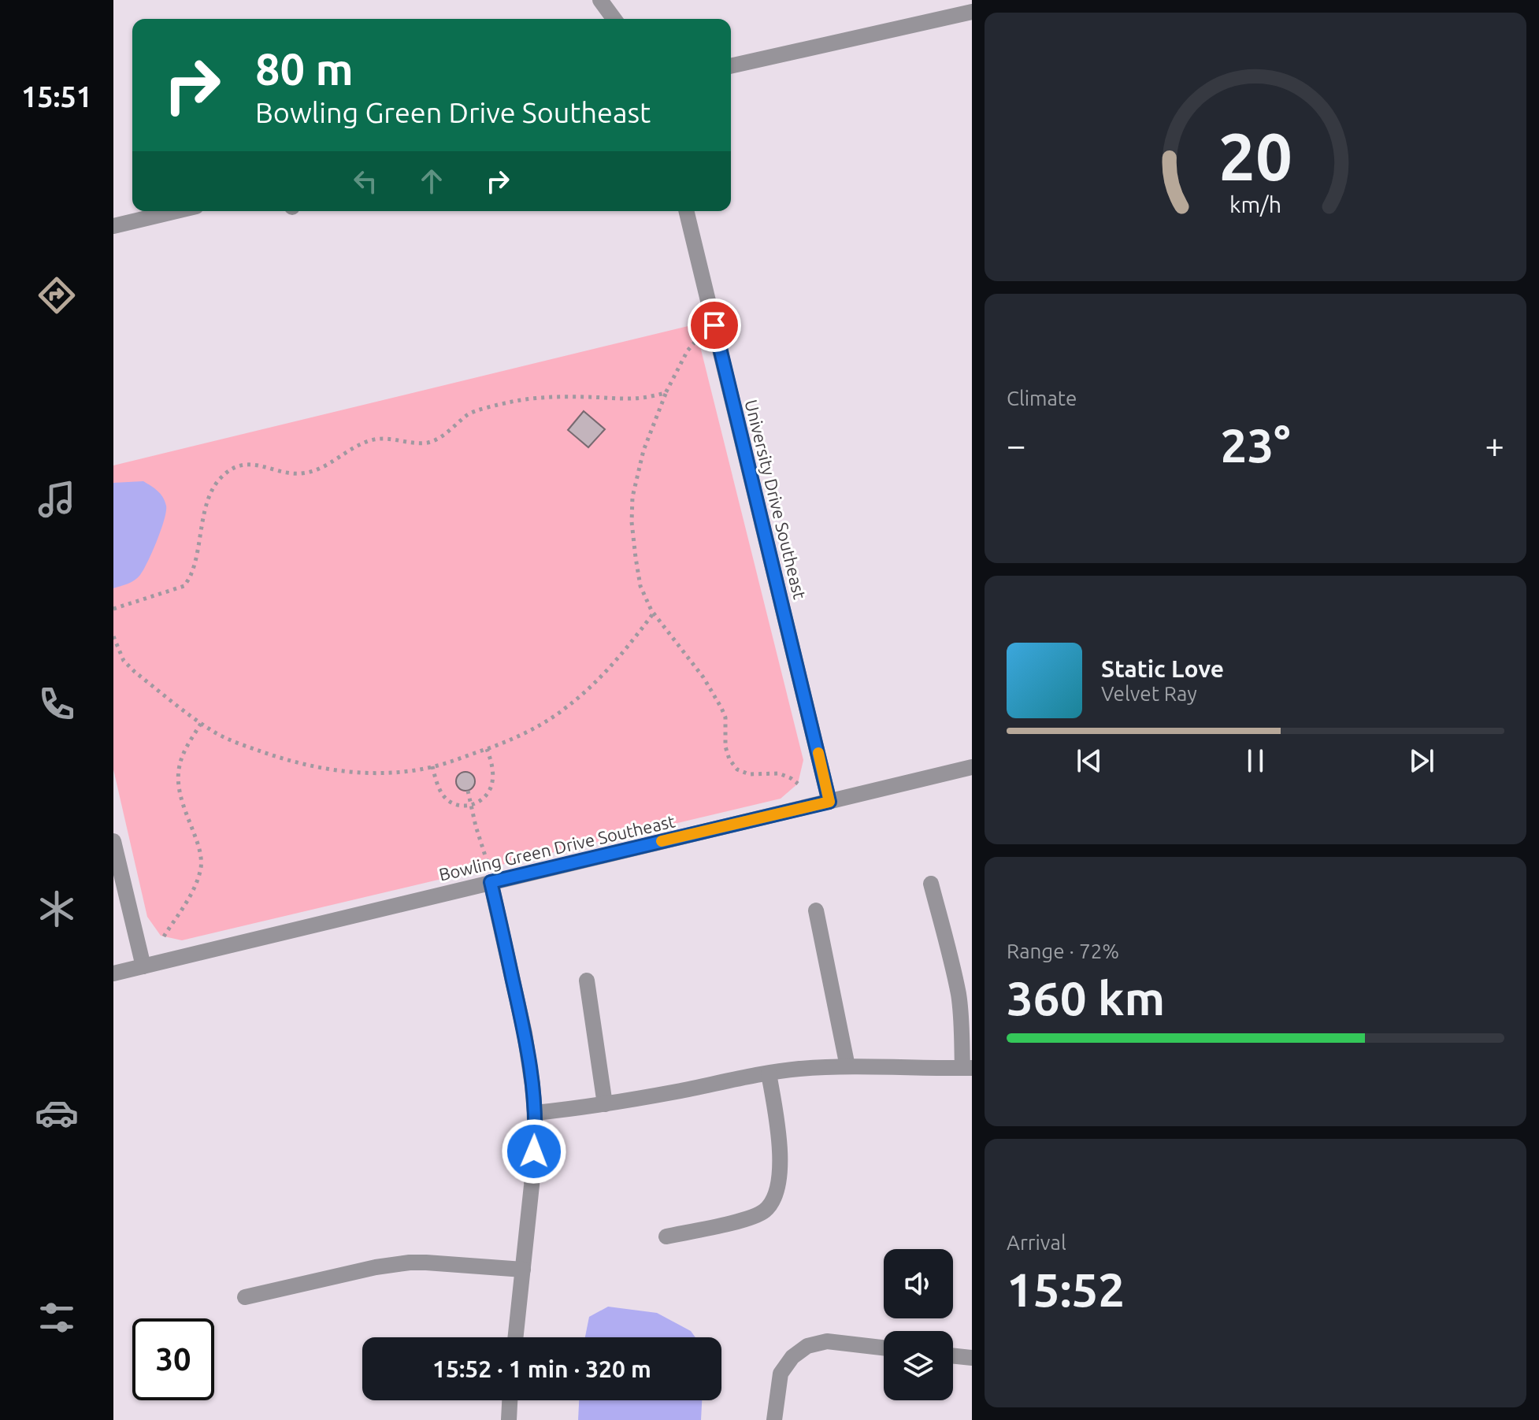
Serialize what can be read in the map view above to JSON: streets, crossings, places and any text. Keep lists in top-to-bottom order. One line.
{"streets":{"street":["University Drive Southeast","Bowling Green Drive Southeast"]},"crossings":[["University Drive Southeast","Bowling Green Drive Southeast"]],"page":{"tabs":"15:51","turn":["80 m","Bowling Green Drive Southeast"],"tile":["Climate",["Range · 72%","360 km"],["Arrival","15:52"]],"heat":["−","23°","+"],"song":["Static Love","Velvet Ray"],"limit":"30","trip":"15:52 · 1 min · 320 m","gauge":["20","km/h"]}}
